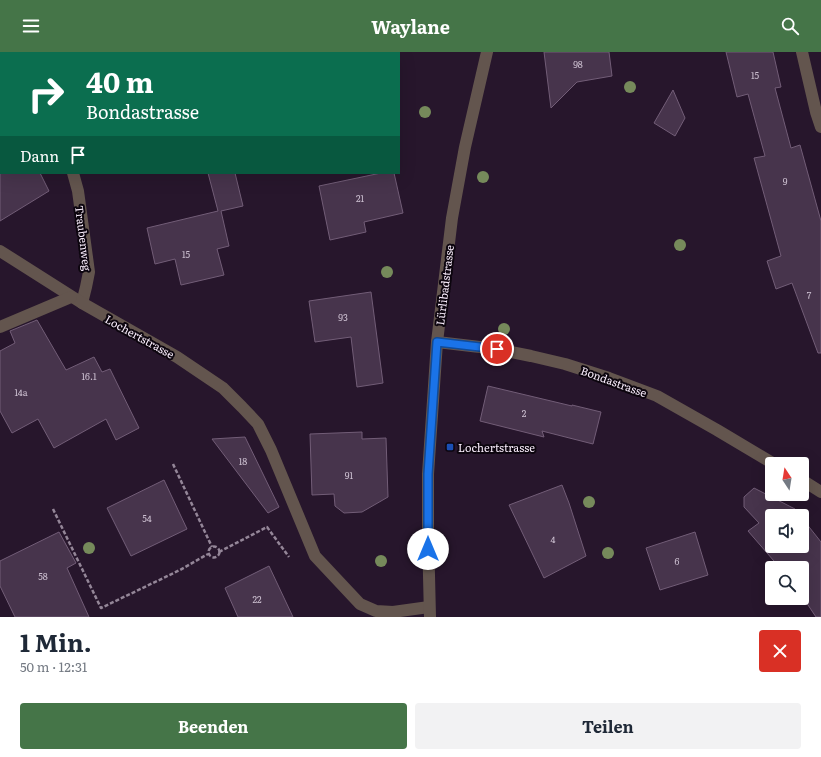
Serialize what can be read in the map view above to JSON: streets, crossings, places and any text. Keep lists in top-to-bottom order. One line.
{"streets":{"street":["Traubenweg","Lürlibadstrasse","Lochertstrasse","Bondastrasse"]},"crossings":[["Traubenweg","Lochertstrasse"],["Lürlibadstrasse","Lochertstrasse"],["Lürlibadstrasse","Bondastrasse"]],"places":{"transit":["Lochertstrasse"]},"house_numbers":["98","15","9","21","15","7","93","16.1","14a","2","18","91","54","4","6","58","22"],"north":"top","page":{"header":"Waylane","turn":["40 m","Bondastrasse"],"then":"Dann","heading":["1 Min.","50 m · 12:31"],"buttons":["Beenden","Teilen"]}}
